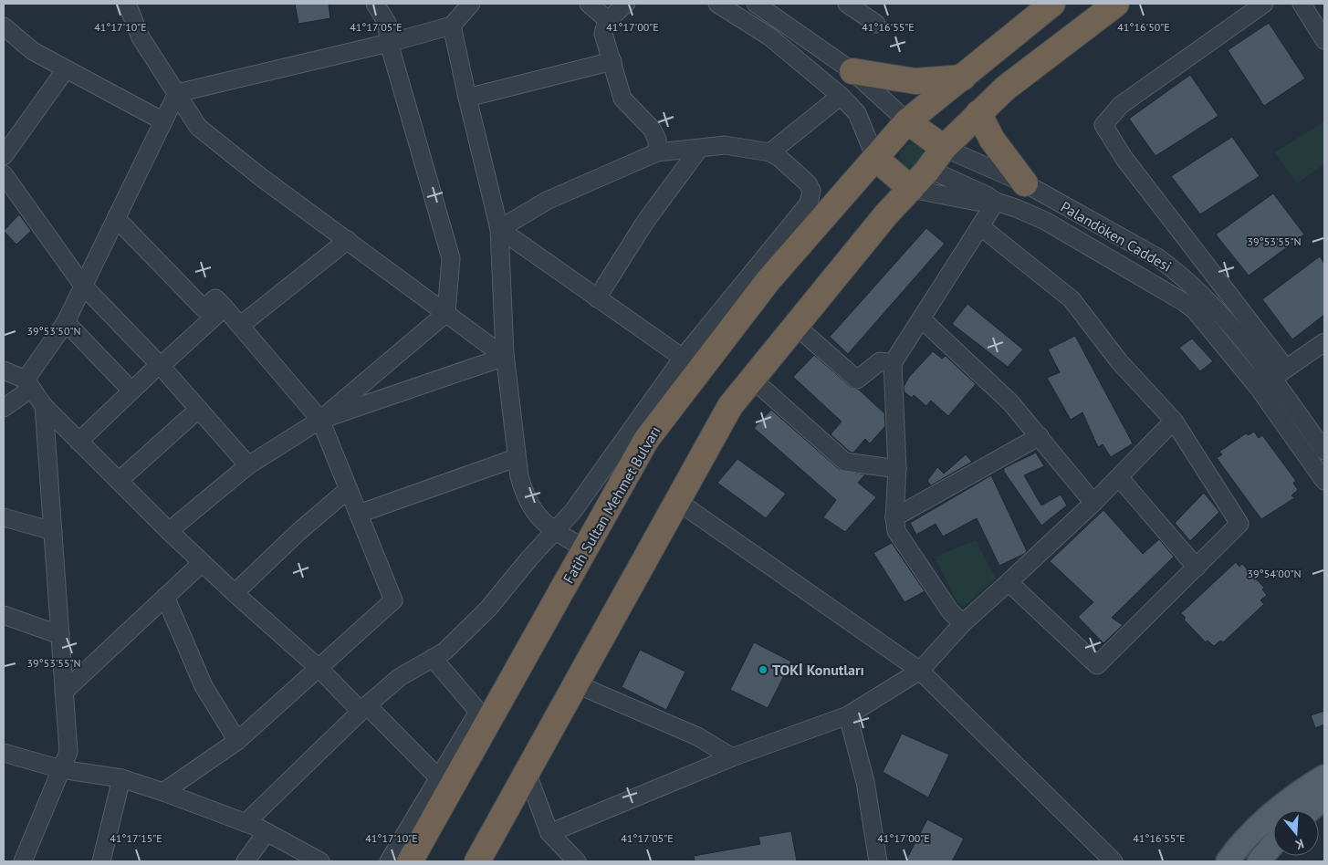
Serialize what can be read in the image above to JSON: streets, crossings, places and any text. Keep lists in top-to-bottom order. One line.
{"streets":{"highway":["Fatih Sultan Mehmet Bulvarı"],"street":["Palandöken Caddesi"]},"places":["TOKİ Konutları"],"north":"bottom","coordinates":["41°17'10\"E","41°17'05\"E","41°17'00\"E","41°16'55\"E","41°16'50\"E","39°53'55\"N","39°53'50\"N","39°54'00\"N","41°17'15\"E"]}
